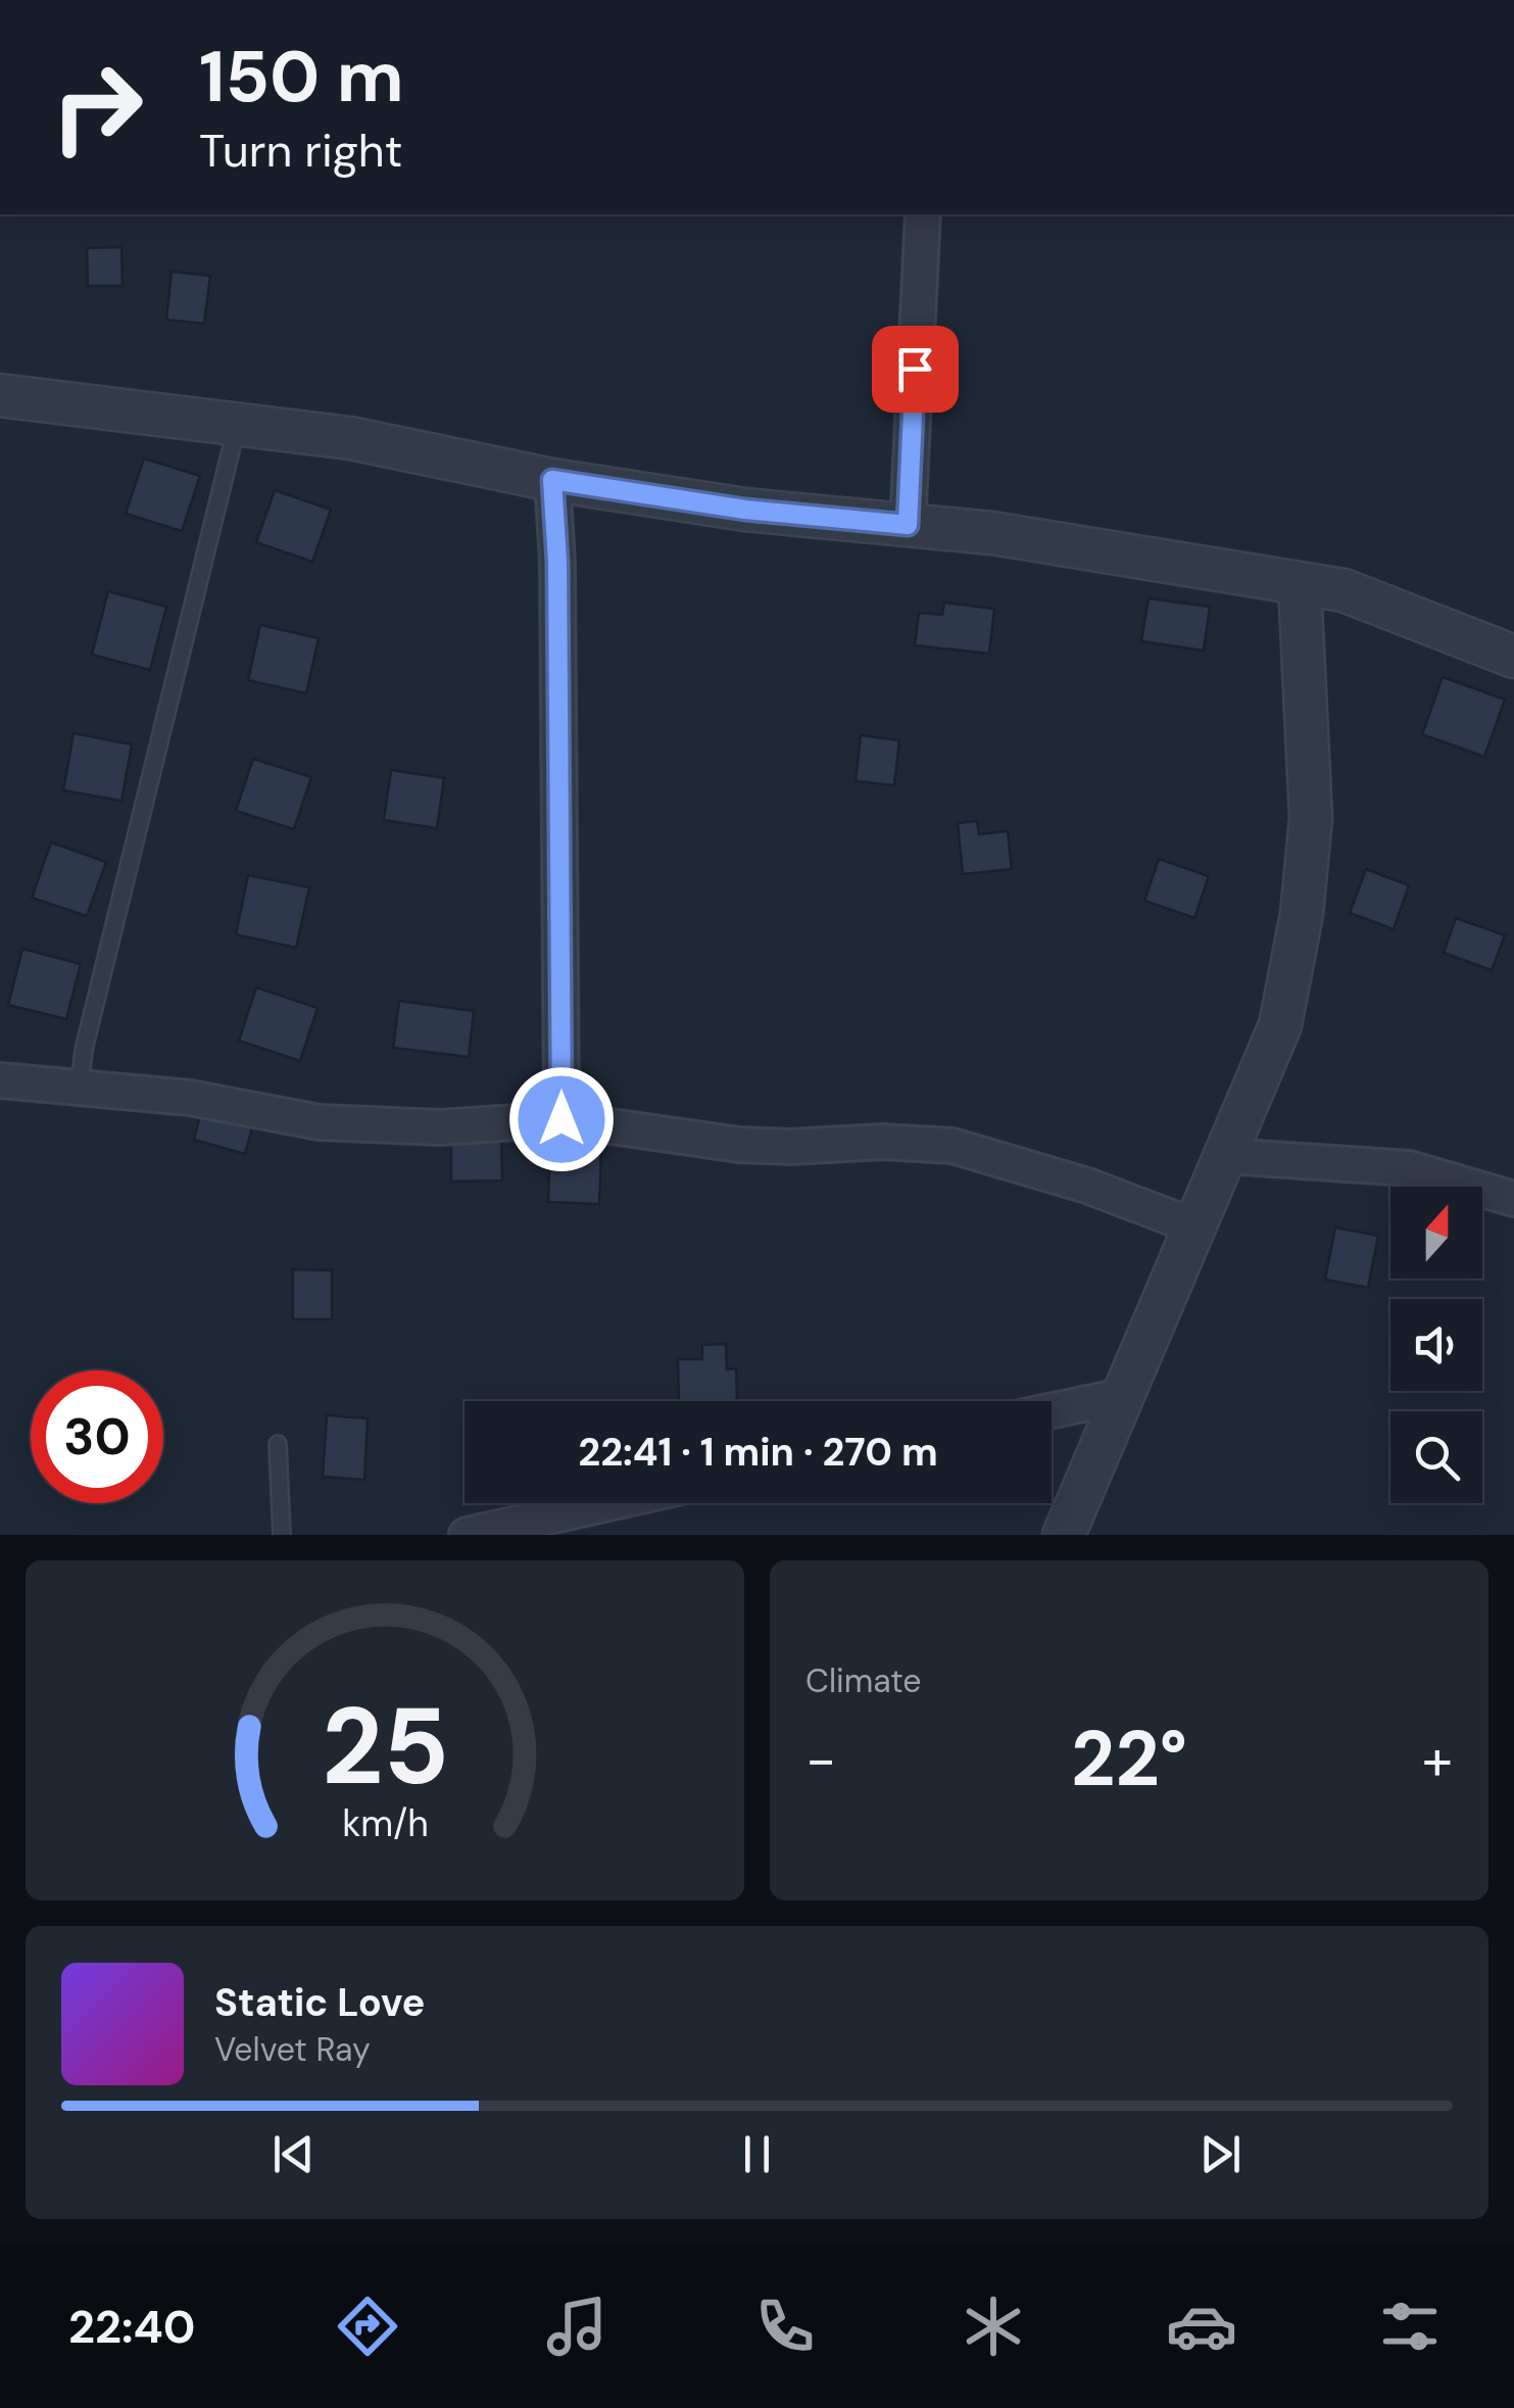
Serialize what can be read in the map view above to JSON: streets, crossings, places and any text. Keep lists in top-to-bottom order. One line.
{"north":"top","page":{"turn":["150 m","Turn right"],"limit":"30","trip":"22:41 · 1 min · 270 m","tile":"Climate","heat":["−","22°","+"],"song":["Static Love","Velvet Ray"],"tabs":"22:40","gauge":["25","km/h"]}}
